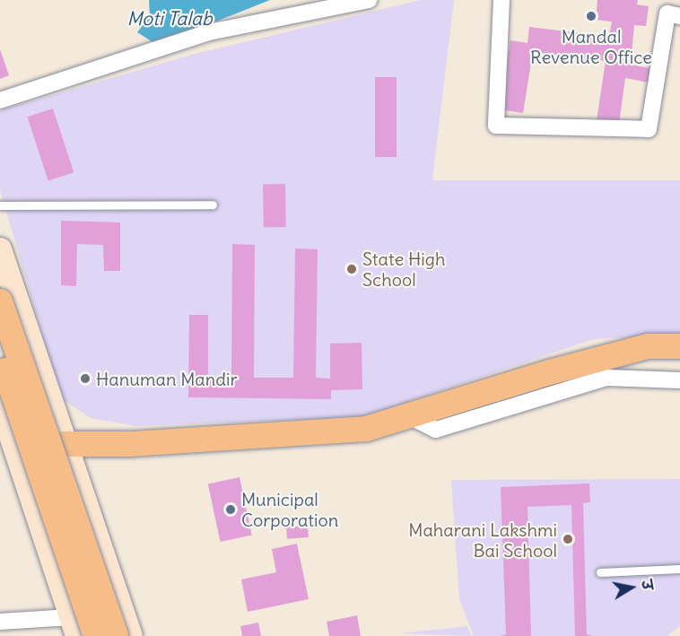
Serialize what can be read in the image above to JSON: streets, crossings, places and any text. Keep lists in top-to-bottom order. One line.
{"water":["Moti Talab"],"places":["Mandal Revenue Office","State High School","Hanuman Mandir","Municipal Corporation","Maharani Lakshmi Bai School"],"north":"right"}
